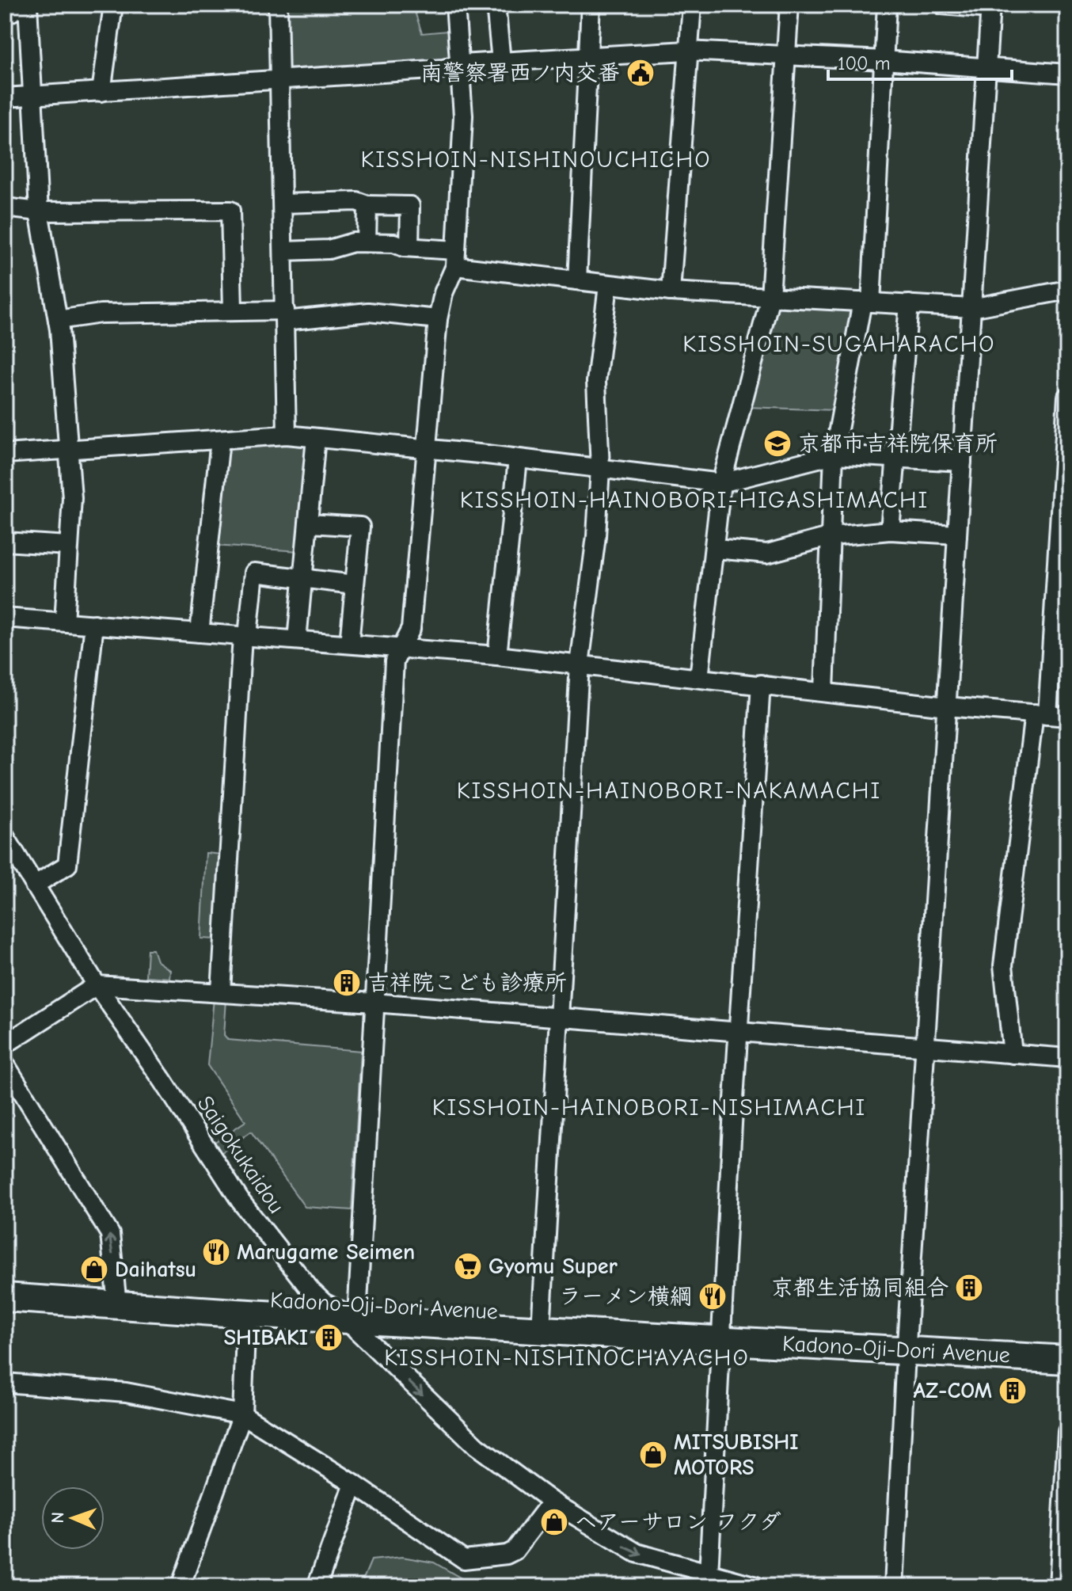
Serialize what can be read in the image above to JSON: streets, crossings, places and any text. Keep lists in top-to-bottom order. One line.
{"streets":{"highway":["Kadono-Oji-Dori Avenue"],"street":["Saigokukaidou"]},"crossings":[["Saigokukaidou","Kadono-Oji-Dori Avenue"]],"districts":["KISSHOIN-NISHINOUCHICHO","KISSHOIN-SUGAHARACHO","KISSHOIN-HAINOBORI-HIGASHIMACHI","KISSHOIN-HAINOBORI-NAKAMACHI","KISSHOIN-HAINOBORI-NISHIMACHI","KISSHOIN-NISHINOCHAYACHO"],"places":{"public building":["南警察署西ノ内交番"],"school or university":["京都市吉祥院保育所"],"building":["吉祥院こども診療所","京都生活協同組合","SHIBAKI","AZ-COM"],"restaurant":["Marugame Seimen","ラーメン横綱"],"supermarket":["Gyomu Super"],"shop":["Daihatsu","MITSUBISHI MOTORS","ヘアーサロン フクダ"]},"scale_bar":"100 m","north":"left"}
